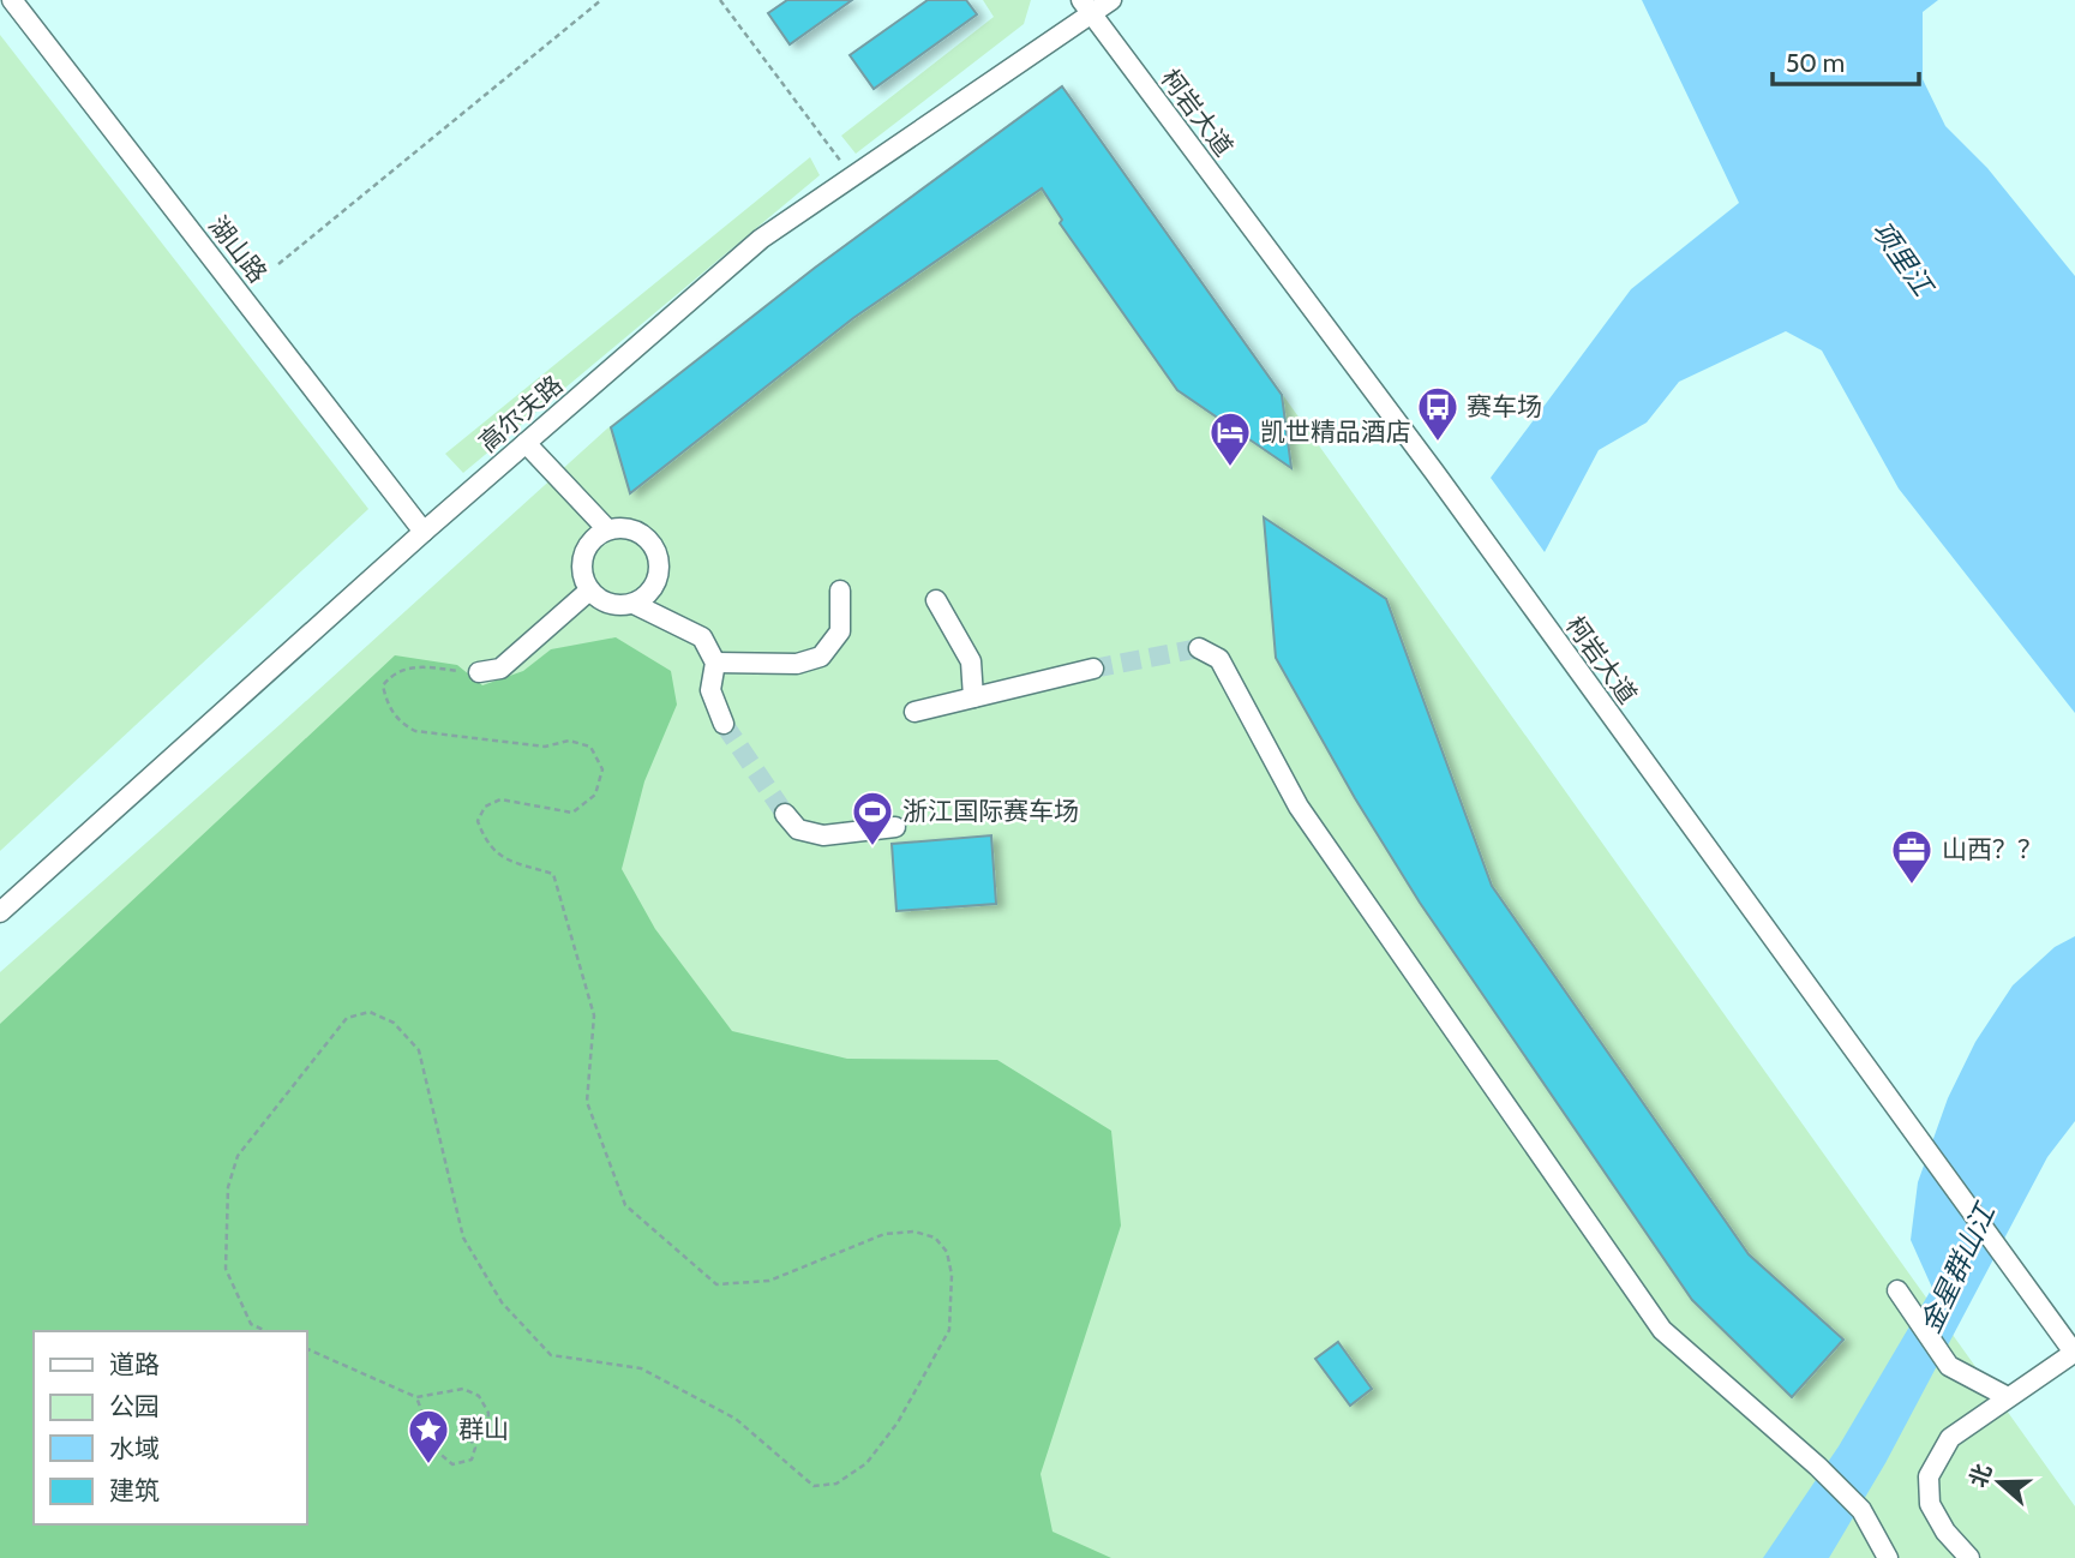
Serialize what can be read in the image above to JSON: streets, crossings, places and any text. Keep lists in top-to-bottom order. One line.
{"streets":{"street":["柯岩大道","湖山路","高尔夫路"]},"crossings":[["柯岩大道","高尔夫路"],["湖山路","高尔夫路"]],"water":["项里江","金星群山江"],"places":{"bus stop":["赛车场"],"hotel":["凯世精品酒店"],"sports":["浙江国际赛车场"],"office":["山西？？"],"place":["群山"]},"legend":["道路","公园","水域","建筑"],"scale_bar":"50 m","north":"left"}
